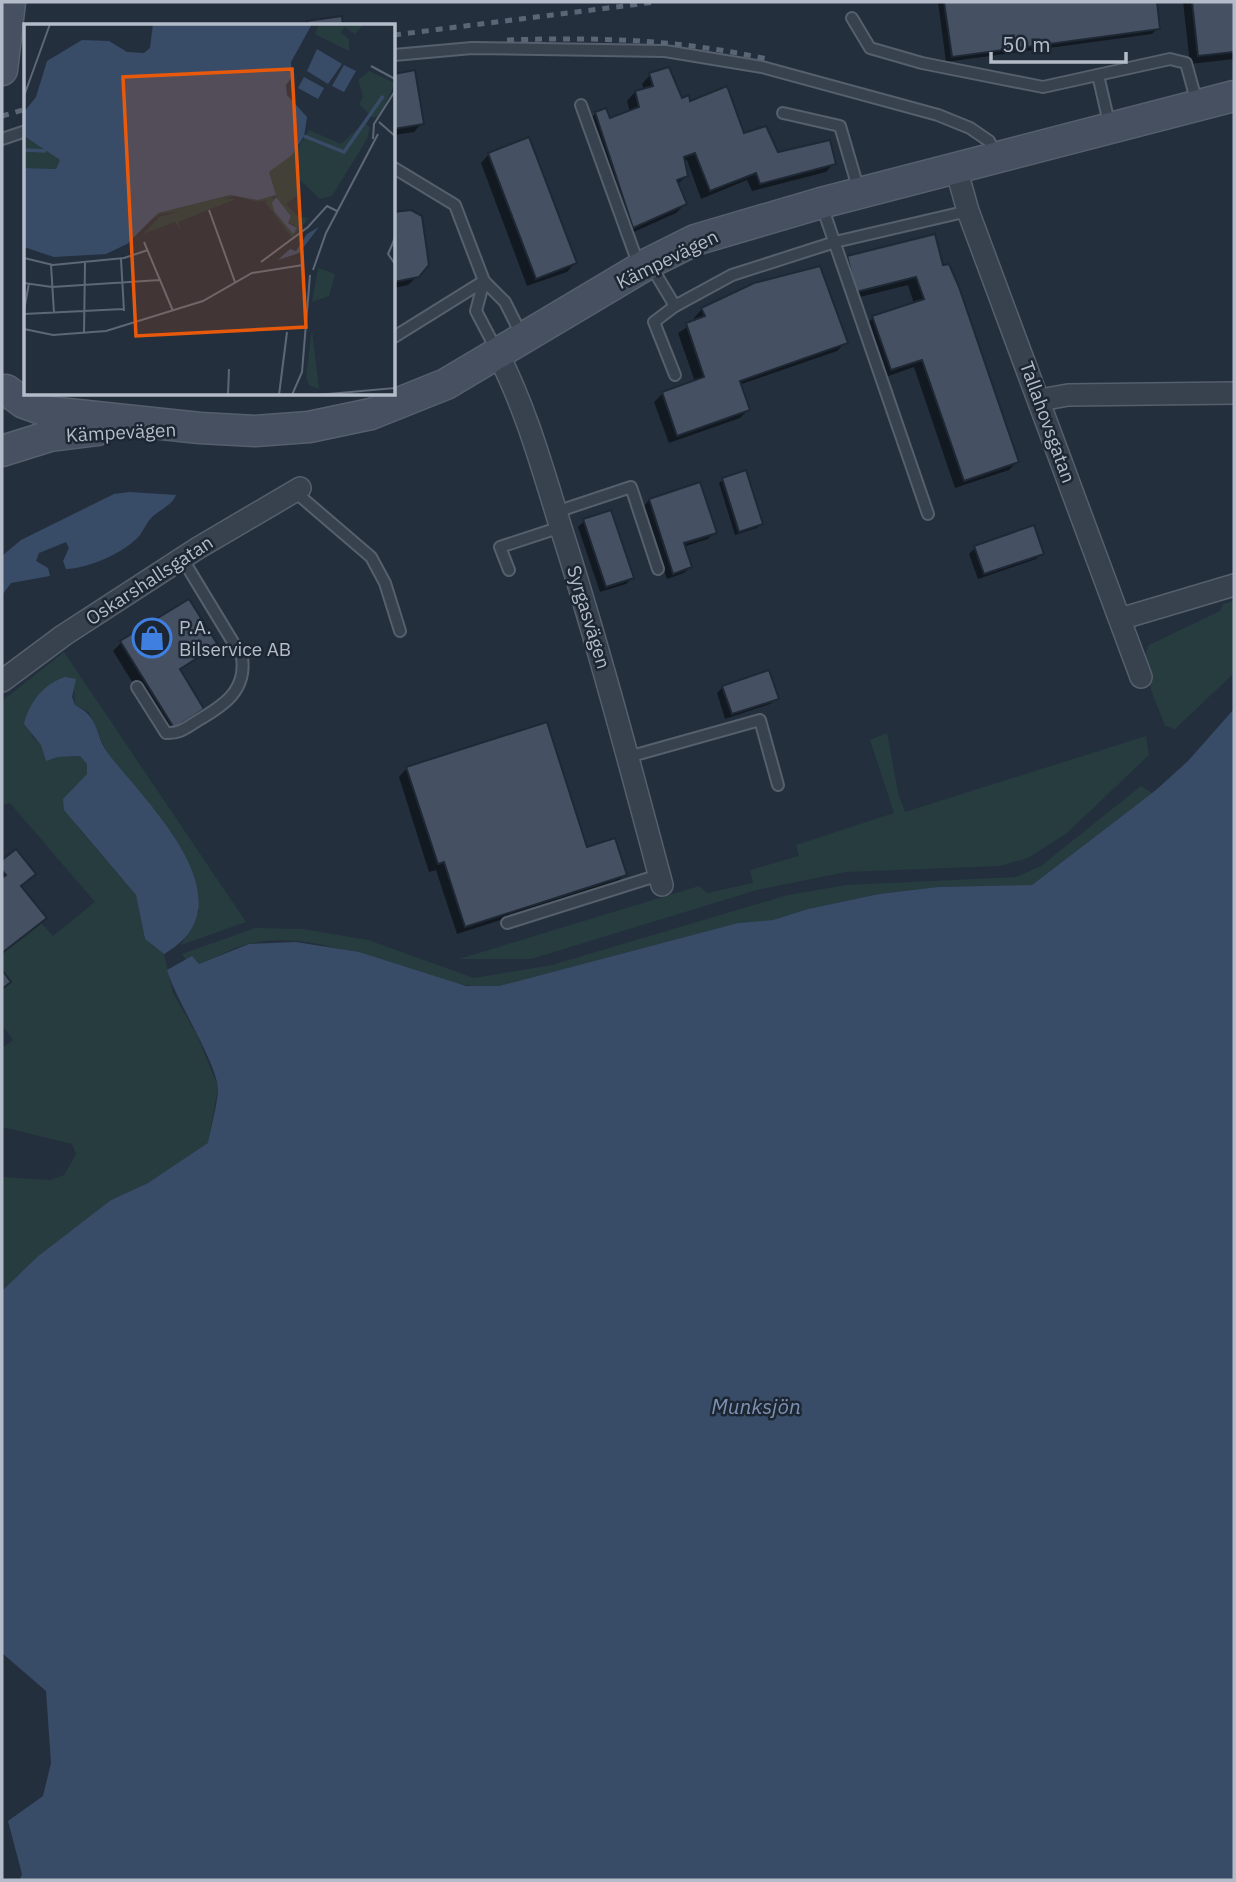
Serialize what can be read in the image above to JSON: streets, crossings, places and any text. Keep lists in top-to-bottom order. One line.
{"streets":{"main road":["Kämpevägen"],"street":["Tallahovsgatan","Oskarshallsgatan","Syrgasvägen"]},"crossings":[["Kämpevägen","Tallahovsgatan"],["Kämpevägen","Syrgasvägen"]],"water":["Munksjön"],"places":{"shop":["P.A. Bilservice AB"]},"scale_bar":"50 m"}
